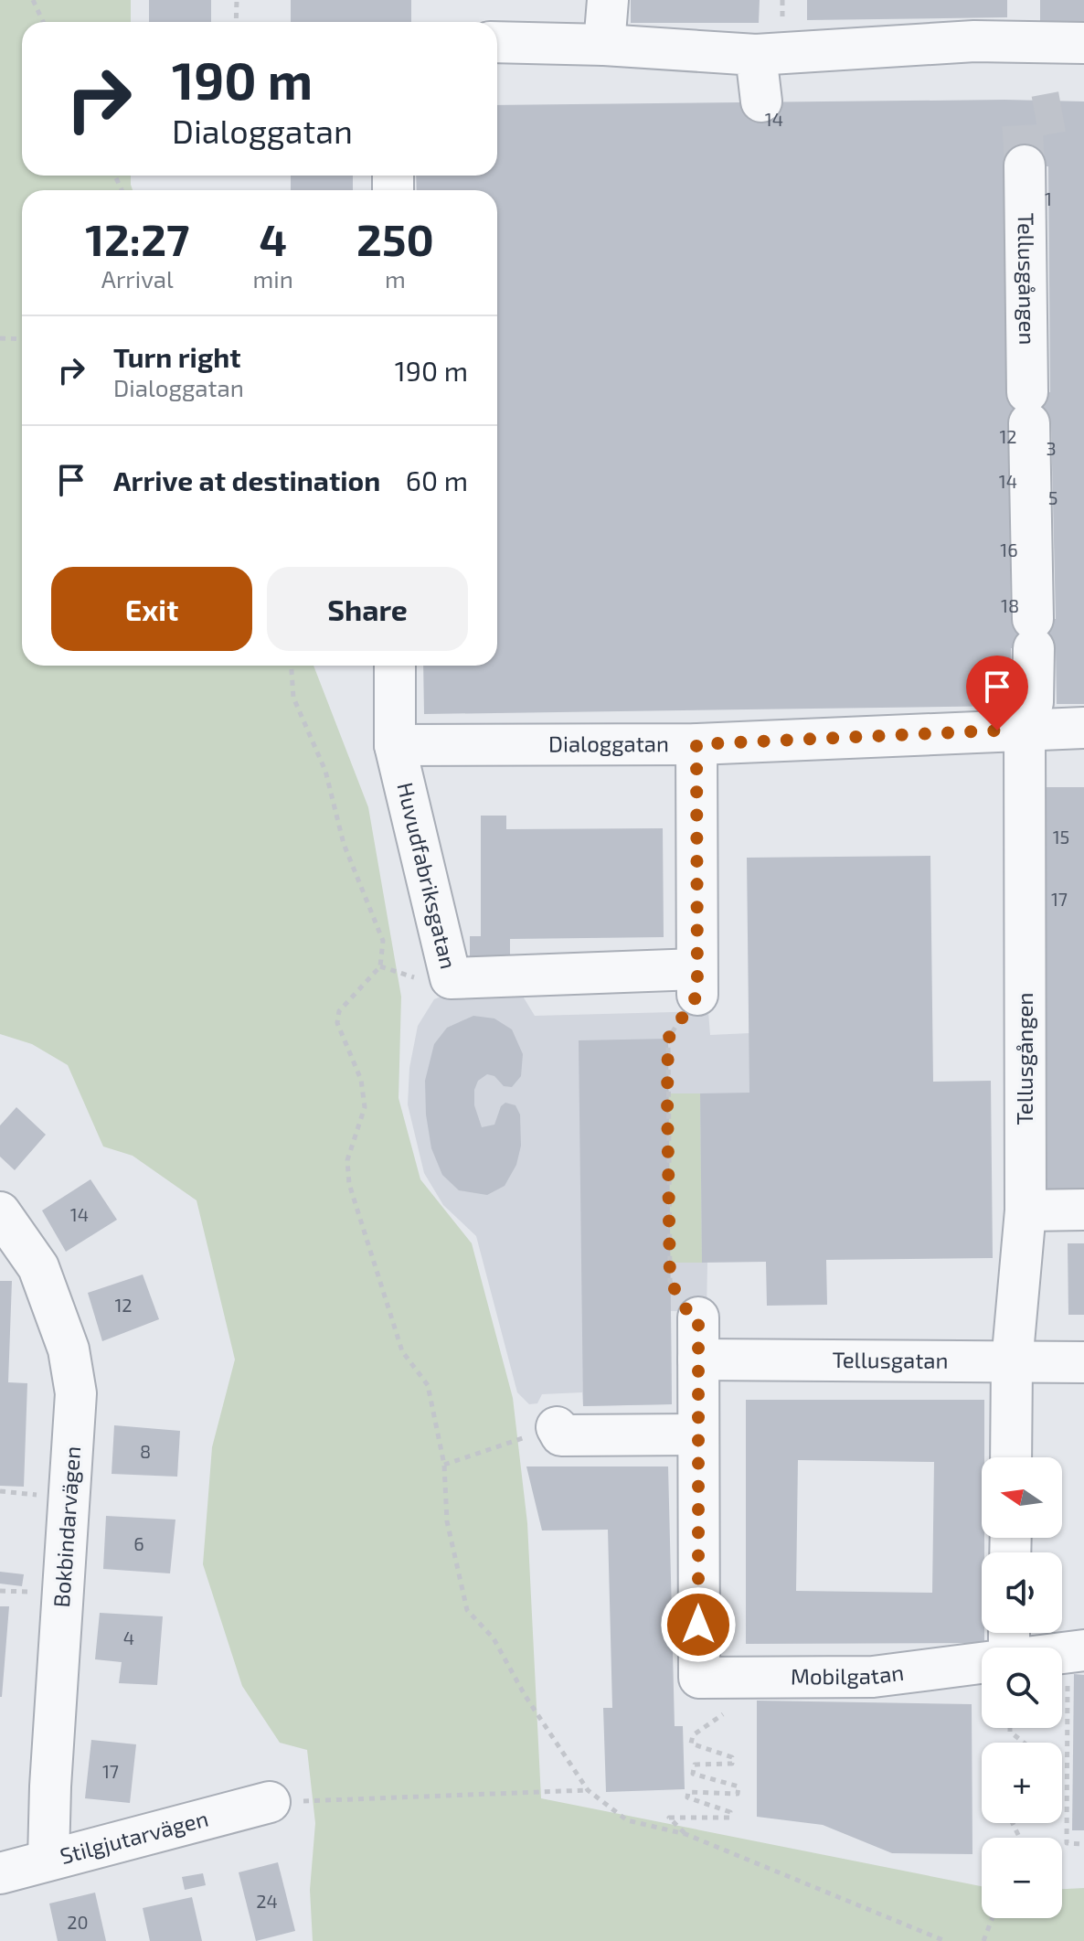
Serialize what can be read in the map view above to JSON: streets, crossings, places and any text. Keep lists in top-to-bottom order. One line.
{"streets":{"street":["Tellusgången","Dialoggatan","Huvudfabriksgatan","Tellusgatan","Bokbindarvägen","Mobilgatan","Stilgjutarvägen"]},"crossings":[["Tellusgången","Dialoggatan"],["Tellusgången","Tellusgatan"],["Dialoggatan","Huvudfabriksgatan"],["Bokbindarvägen","Stilgjutarvägen"]],"house_numbers":["14","1","12","3","14","5","16","18","15","17","14","12","8","6","4","17","24","20"],"north":"left","page":{"turn":["190 m","Dialoggatan"],"eta":["12:27","Arrival","4","min","250","m"],"list":[{"name":"Turn right","note":"Dialoggatan","value":"190 m"},{"name":"Arrive at destination","value":"60 m"}],"buttons":["Exit","Share"],"map_buttons":["+","−"]}}
